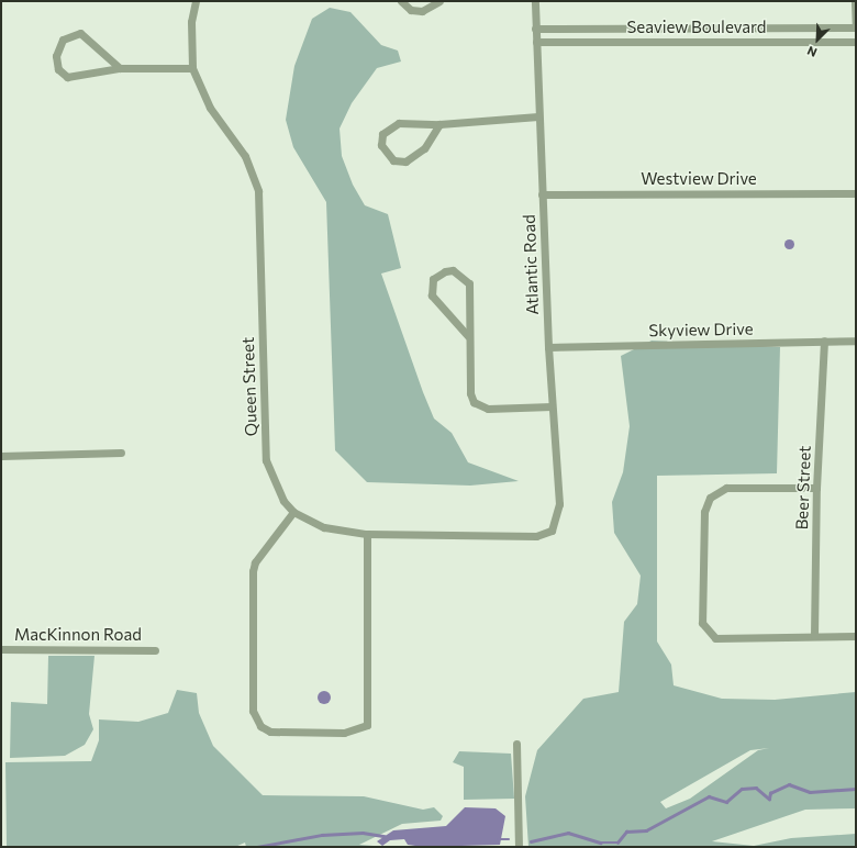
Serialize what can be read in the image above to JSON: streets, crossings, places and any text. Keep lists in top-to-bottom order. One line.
{"streets":{"street":["Seaview Boulevard","Westview Drive","Atlantic Road","Skyview Drive","Queen Street","Beer Street","MacKinnon Road"]},"crossings":[["Seaview Boulevard","Atlantic Road"],["Westview Drive","Atlantic Road"],["Atlantic Road","Skyview Drive"],["Atlantic Road","Queen Street"],["Skyview Drive","Beer Street"]],"north":"bottom left"}
